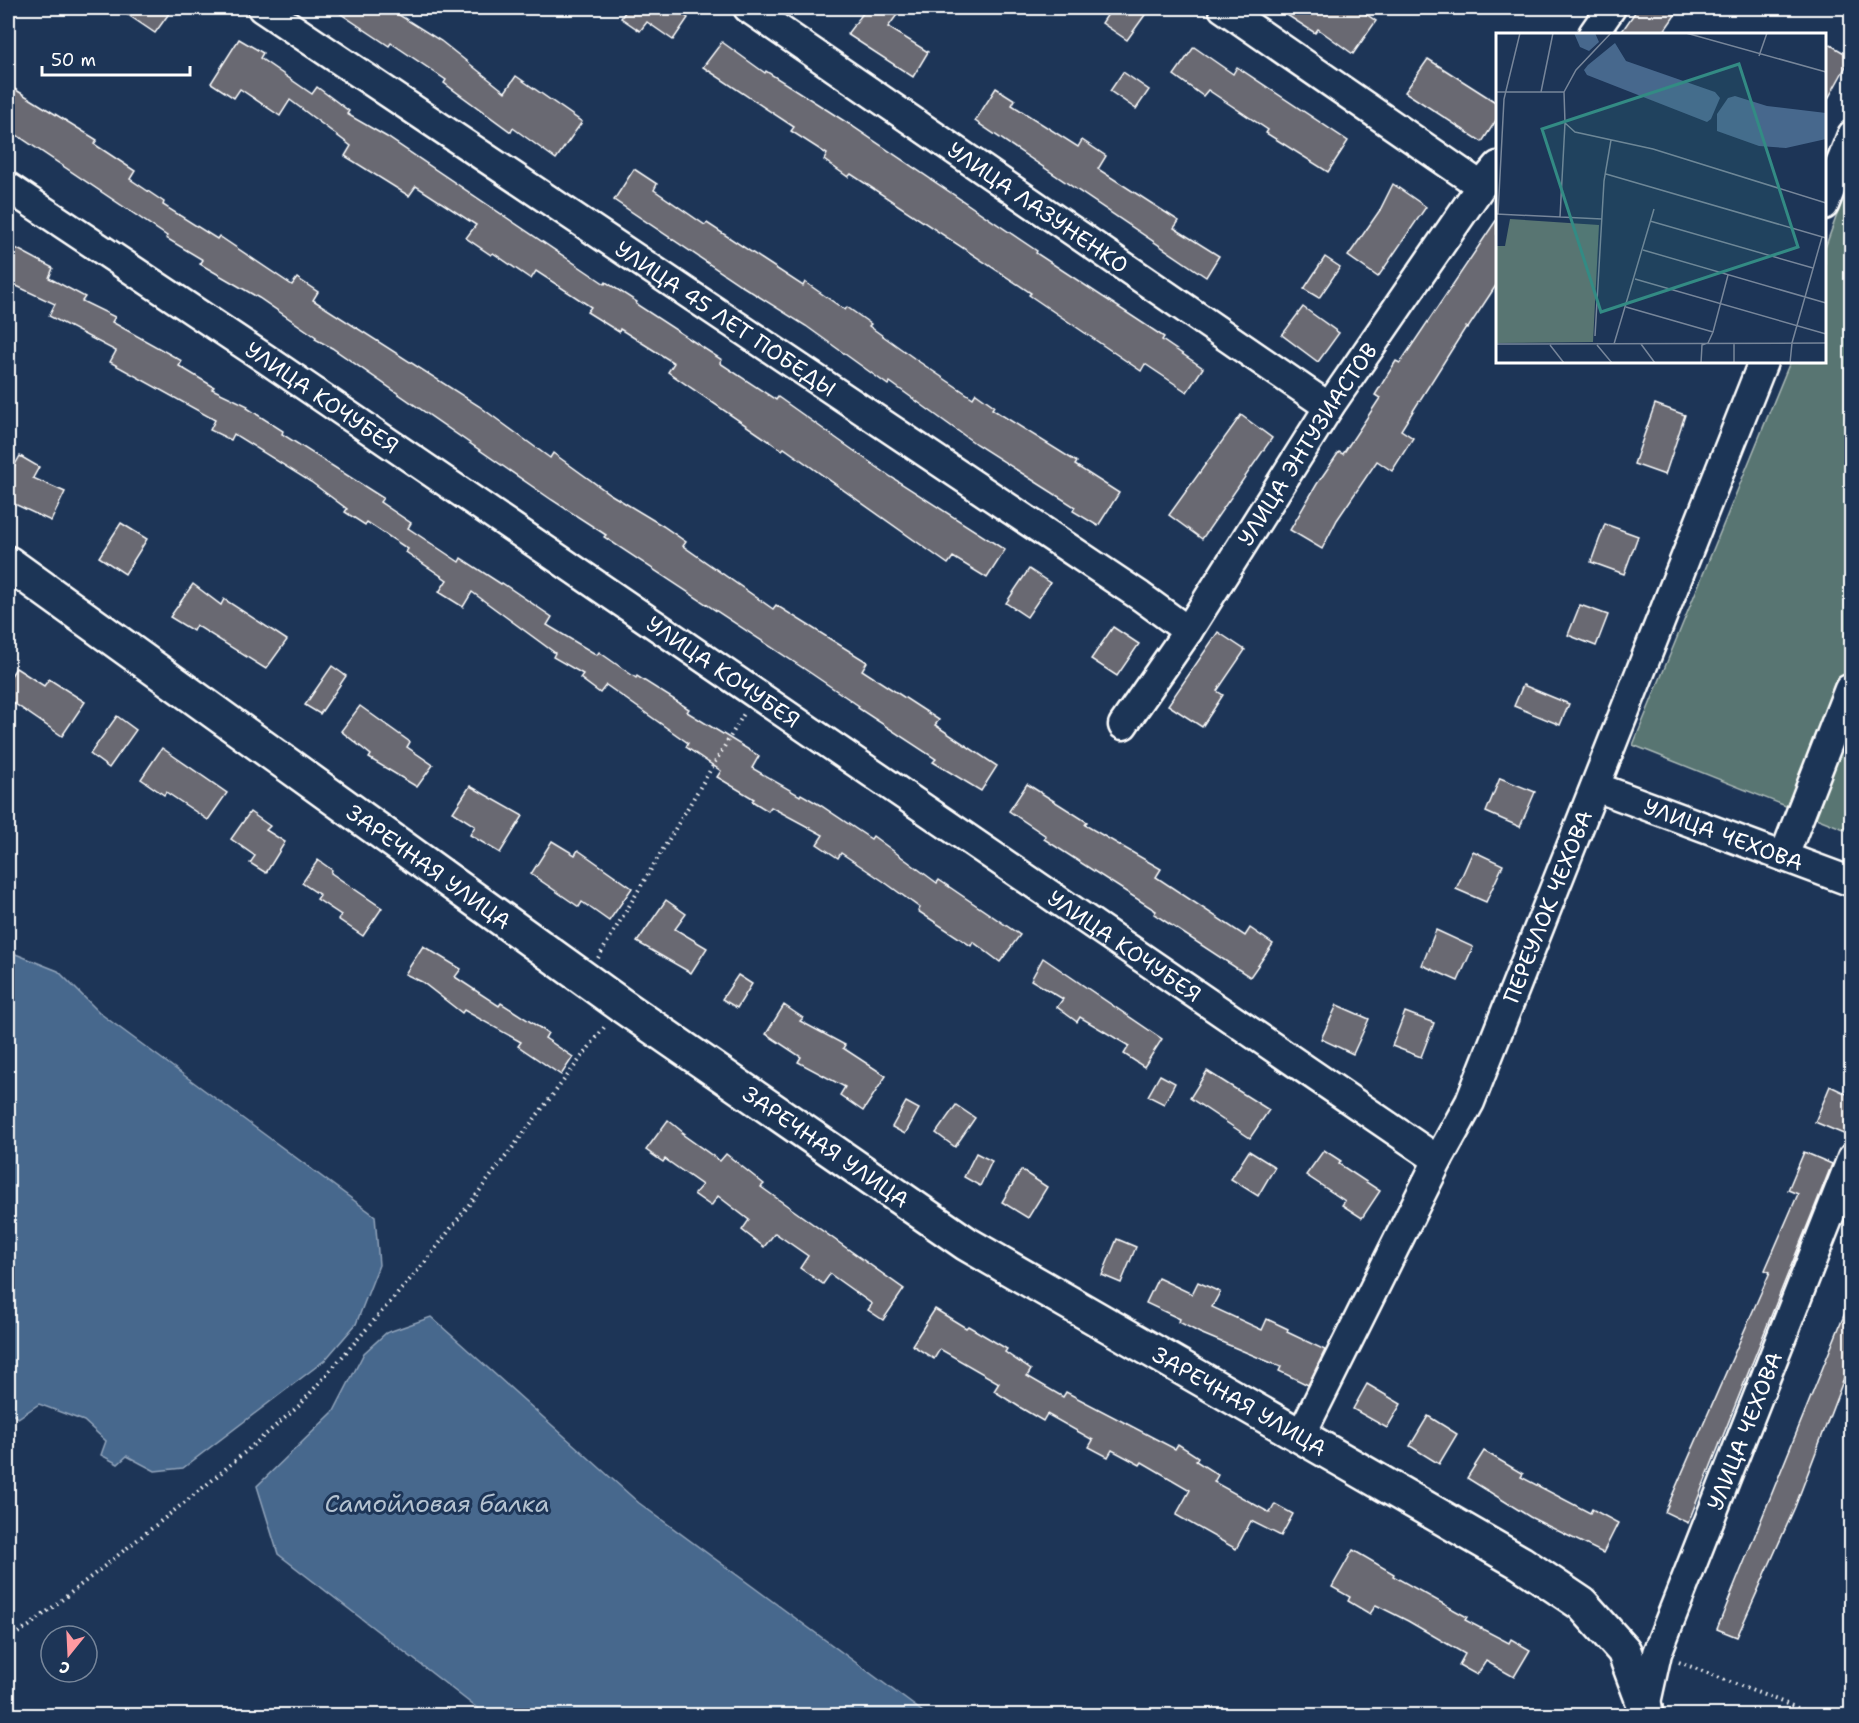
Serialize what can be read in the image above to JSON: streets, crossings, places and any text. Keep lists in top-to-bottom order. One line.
{"streets":{"main road":["ЗАРЕЧНАЯ УЛИЦА"],"street":["УЛИЦА ЛАЗУНЕНКО","УЛИЦА 45 ЛЕТ ПОБЕДЫ","УЛИЦА КОЧУБЕЯ","УЛИЦА ЭНТУЗИАСТОВ","УЛИЦА ЧЕХОВА","ПЕРЕУЛОК ЧЕХОВА"]},"crossings":[["УЛИЦА ЛАЗУНЕНКО","УЛИЦА ЭНТУЗИАСТОВ"],["УЛИЦА 45 ЛЕТ ПОБЕДЫ","УЛИЦА ЭНТУЗИАСТОВ"],["УЛИЦА КОЧУБЕЯ","ПЕРЕУЛОК ЧЕХОВА"],["УЛИЦА ЧЕХОВА","ЗАРЕЧНАЯ УЛИЦА"],["УЛИЦА ЧЕХОВА","ПЕРЕУЛОК ЧЕХОВА"],["ЗАРЕЧНАЯ УЛИЦА","ПЕРЕУЛОК ЧЕХОВА"]],"water":["Самойловая балка"],"scale_bar":"50 m","north":"bottom"}
